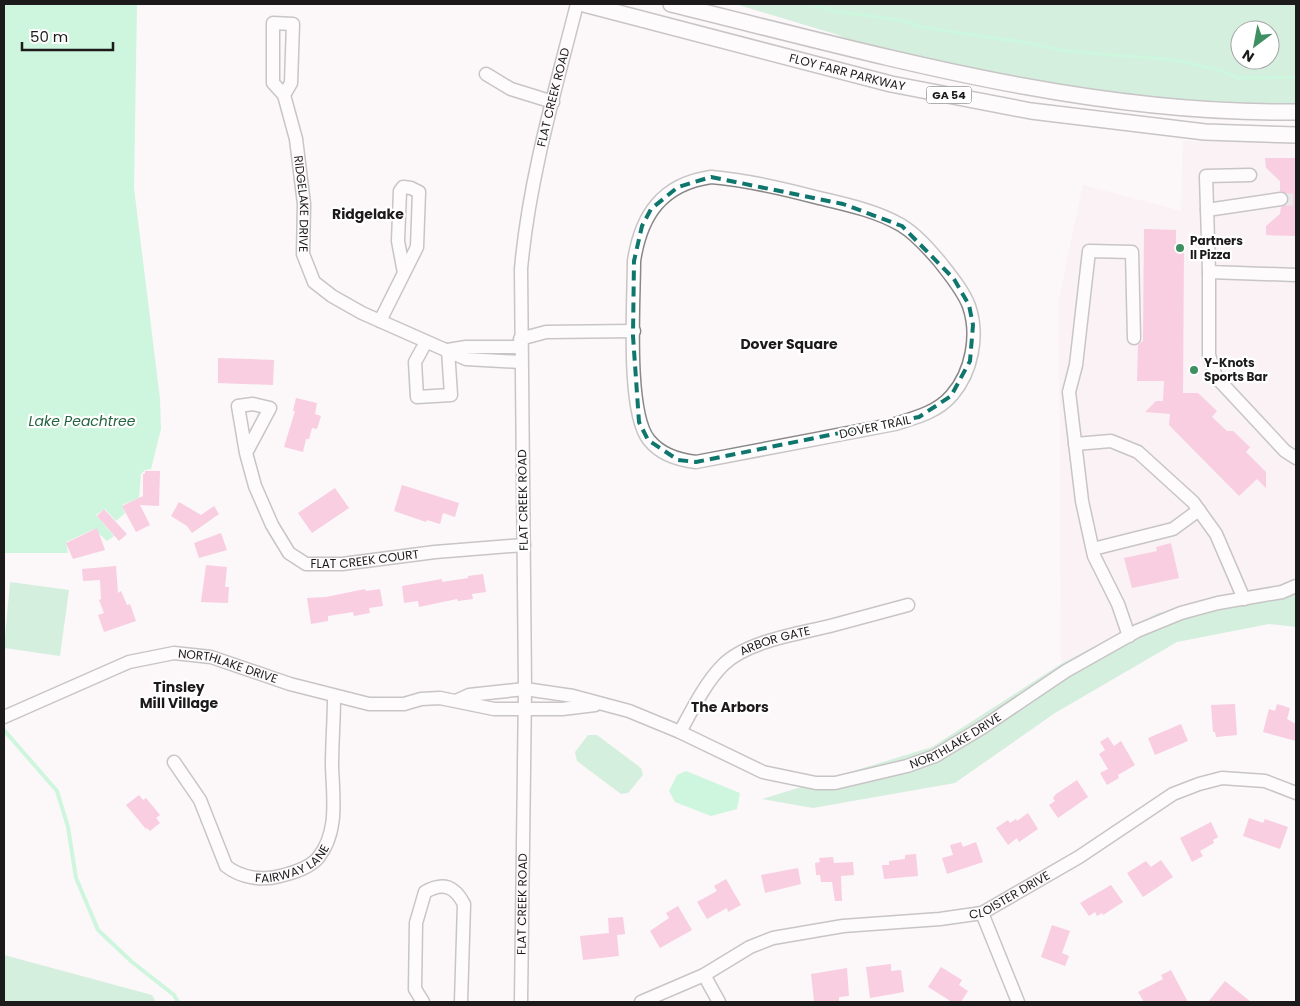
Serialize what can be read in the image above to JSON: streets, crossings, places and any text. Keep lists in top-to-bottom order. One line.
{"streets":{"main road":["FLOY FARR PARKWAY","GA 54"],"street":["FLAT CREEK ROAD","RIDGELAKE DRIVE","DOVER TRAIL","FLAT CREEK COURT","ARBOR GATE","NORTHLAKE DRIVE","FAIRWAY LANE","CLOISTER DRIVE"]},"crossings":[["FLAT CREEK ROAD","RIDGELAKE DRIVE"],["FLAT CREEK ROAD","FLAT CREEK COURT"],["FLAT CREEK ROAD","NORTHLAKE DRIVE"],["ARBOR GATE","NORTHLAKE DRIVE"],["NORTHLAKE DRIVE","FAIRWAY LANE"]],"districts":["Ridgelake","Dover Square","Tinsley Mill Village","The Arbors"],"water":["Lake Peachtree"],"places":["Partners II Pizza","Y-Knots Sports Bar"],"scale_bar":"50 m","north":"bottom left"}
